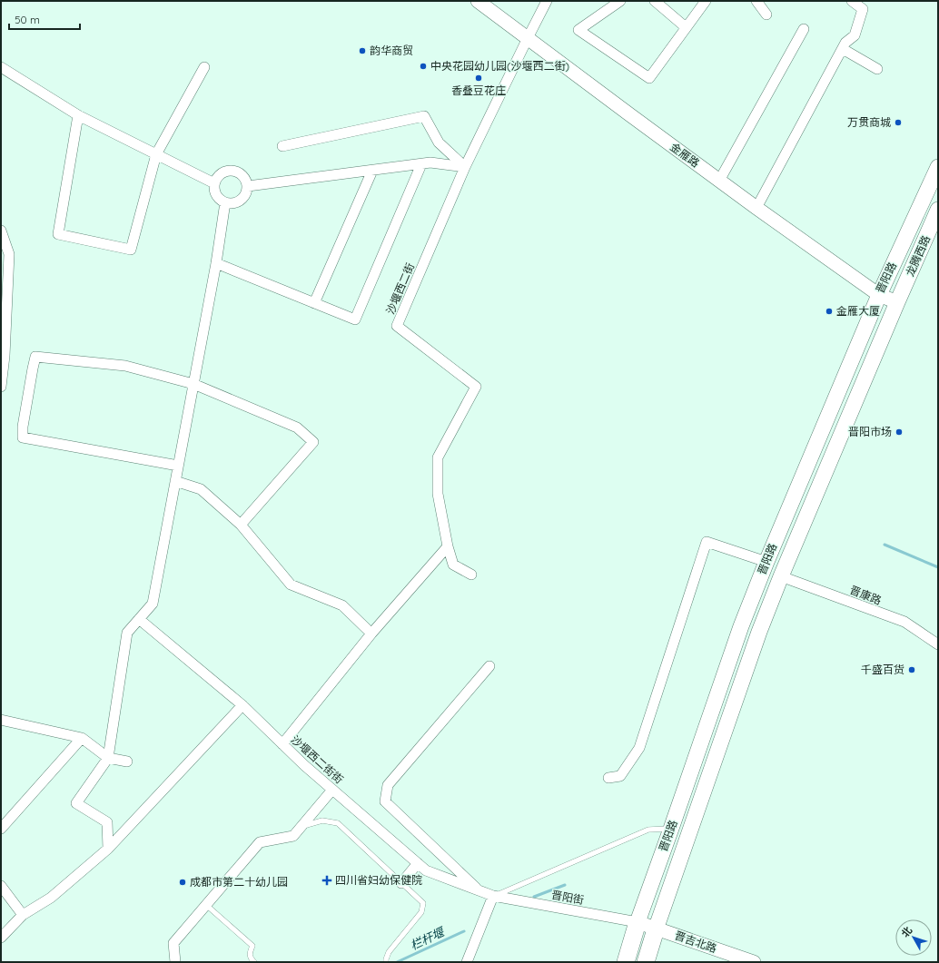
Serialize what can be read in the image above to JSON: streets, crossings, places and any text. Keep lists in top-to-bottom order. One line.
{"streets":{"highway":["晋阳路"],"main road":["龙腾西路"],"street":["金雁路","沙堰西二街","晋康路","沙堰西二街街","晋阳街","晋吉北路"]},"crossings":[["金雁路","龙腾西路"],["金雁路","晋阳路"],["金雁路","沙堰西二街"],["龙腾西路","晋阳路"],["晋阳路","晋康路"],["晋阳路","晋阳街"],["晋阳路","晋吉北路"],["沙堰西二街街","晋阳街"],["晋阳街","晋吉北路"]],"water":["栏杆堰"],"places":{"other":["韵华商贸","中央花园幼儿园(沙堰西二街)","香叠豆花庄","万贯商城","金雁大厦","晋阳市场","千盛百货","成都市第二十幼儿园"],"health":["四川省妇幼保健院"]},"scale_bar":"50 m","north":"top left"}
